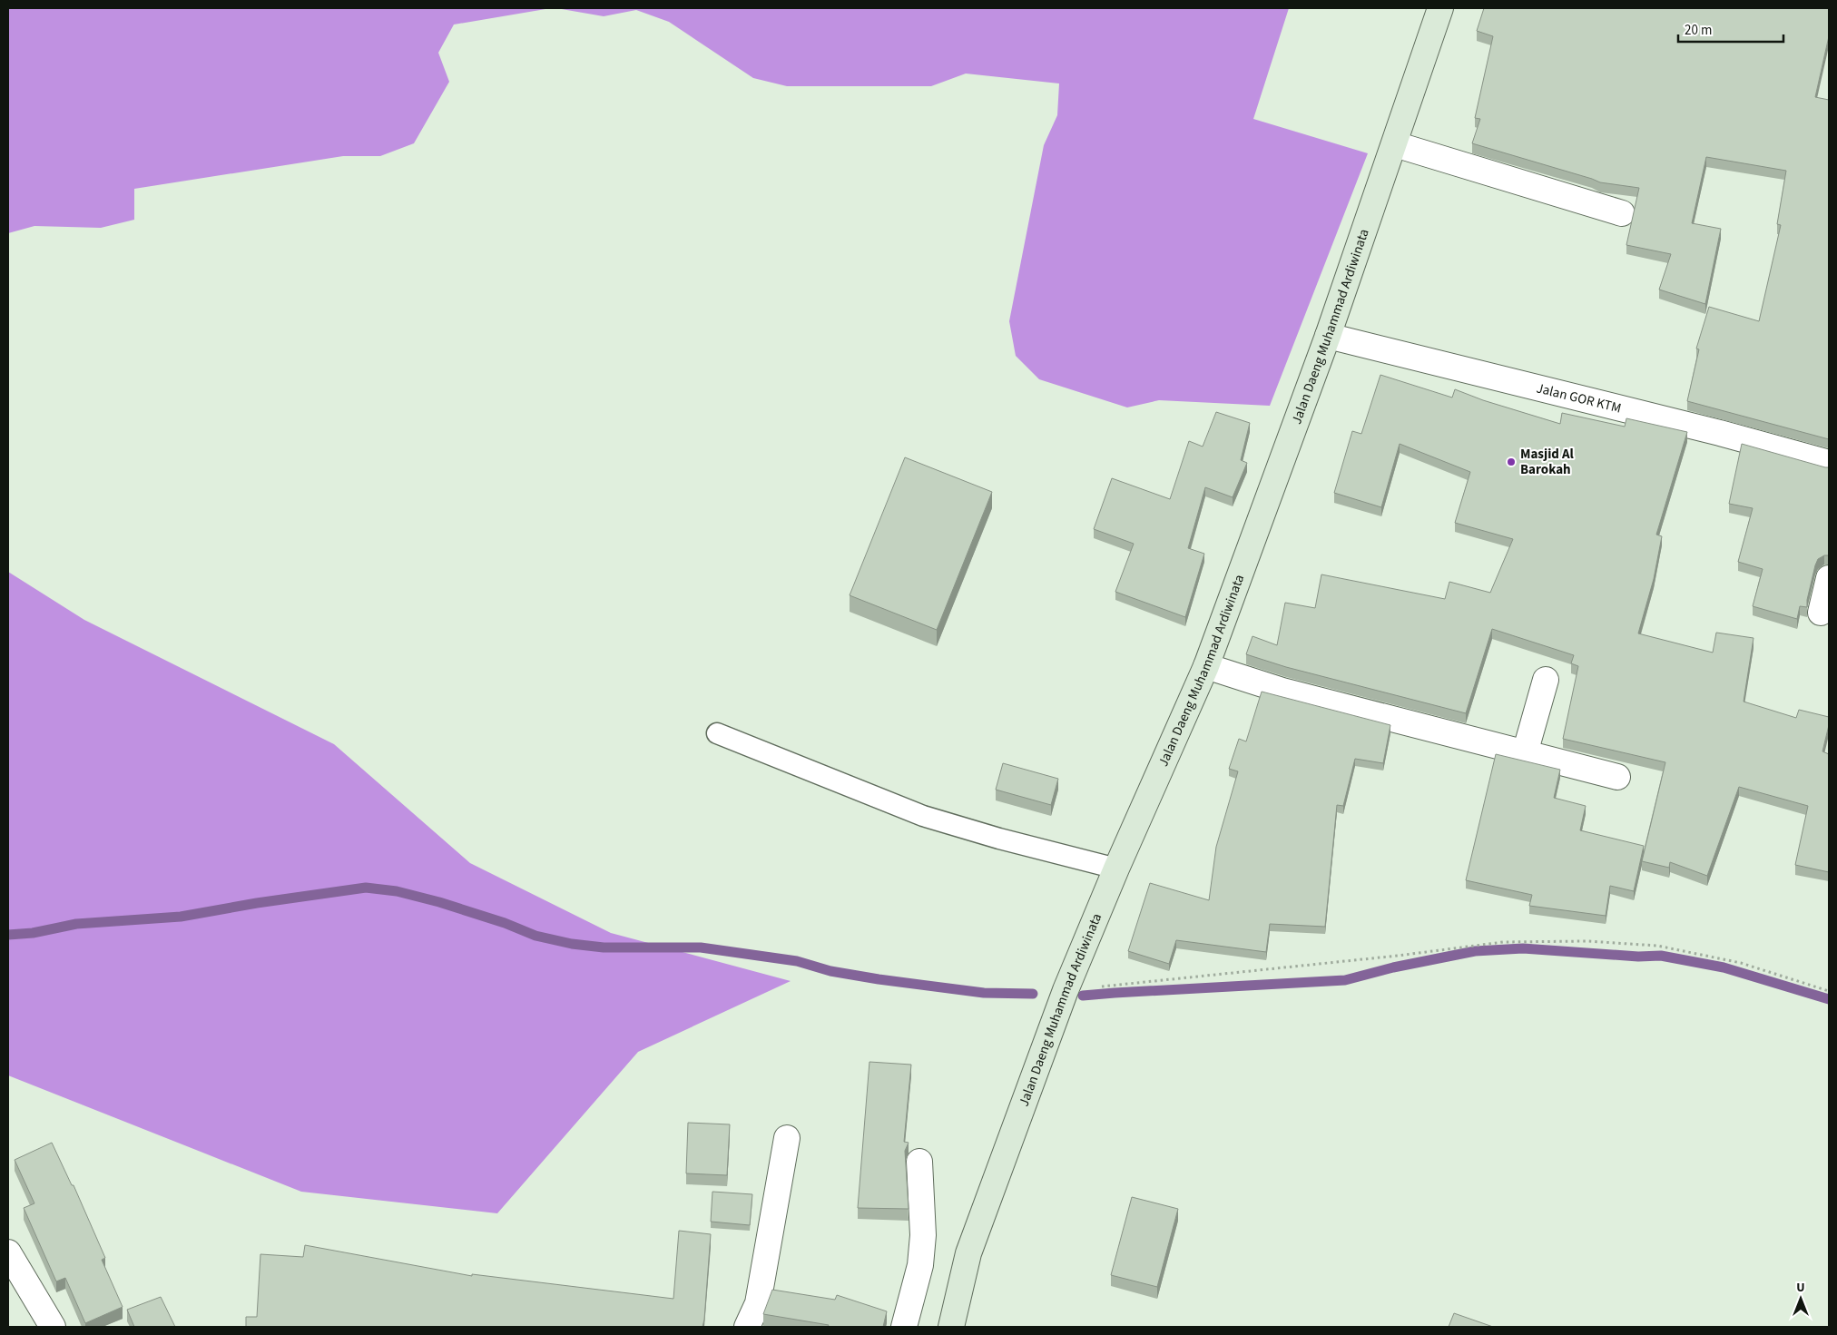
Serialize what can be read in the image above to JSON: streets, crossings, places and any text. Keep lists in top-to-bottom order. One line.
{"streets":{"main road":["Jalan Daeng Muhammad Ardiwinata"],"street":["Jalan GOR KTM"]},"crossings":[["Jalan Daeng Muhammad Ardiwinata","Jalan GOR KTM"]],"places":["Masjid Al Barokah"],"scale_bar":"20 m","north":"top"}
